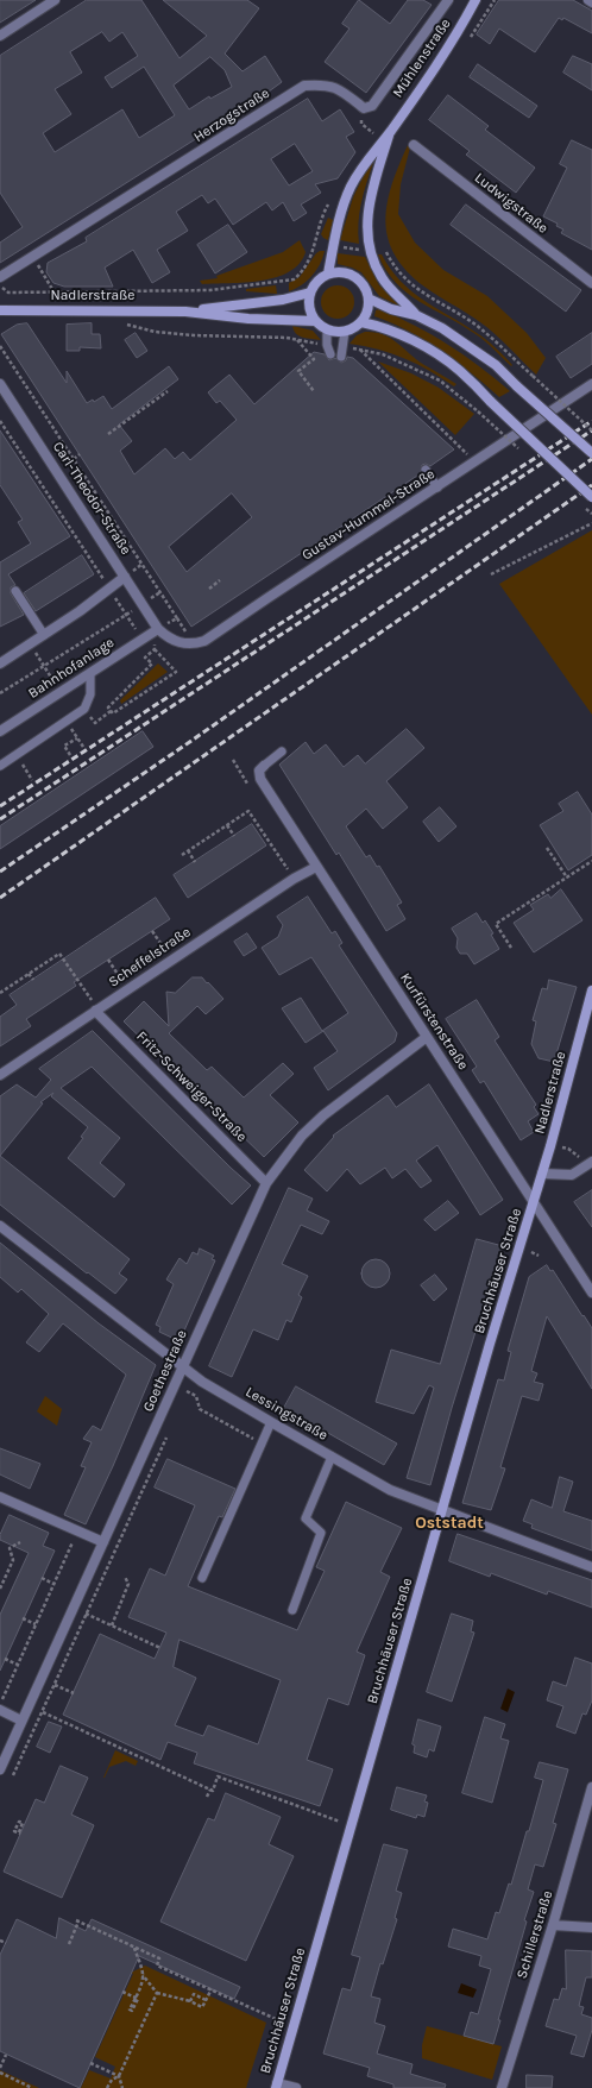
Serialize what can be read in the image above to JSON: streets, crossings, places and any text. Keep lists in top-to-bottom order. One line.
{"streets":{"street":["Mühlenstraße","Herzogstraße","Ludwigstraße","Nadlerstraße","Carl-Theodor-Straße","Gustav-Hummel-Straße","Bahnhofanlage","Scheffelstraße","Kurfürstenstraße","Fritz-Schweiger-Straße","Bruchhäuser Straße","Goethestraße","Lessingstraße","Schillerstraße"]},"crossings":[["Mühlenstraße","Nadlerstraße"],["Nadlerstraße","Kurfürstenstraße"],["Nadlerstraße","Bruchhäuser Straße"],["Carl-Theodor-Straße","Gustav-Hummel-Straße"],["Carl-Theodor-Straße","Bahnhofanlage"],["Gustav-Hummel-Straße","Bahnhofanlage"],["Scheffelstraße","Kurfürstenstraße"],["Scheffelstraße","Fritz-Schweiger-Straße"],["Kurfürstenstraße","Bruchhäuser Straße"],["Kurfürstenstraße","Goethestraße"],["Fritz-Schweiger-Straße","Goethestraße"],["Bruchhäuser Straße","Lessingstraße"],["Goethestraße","Lessingstraße"]],"districts":["Oststadt"]}
